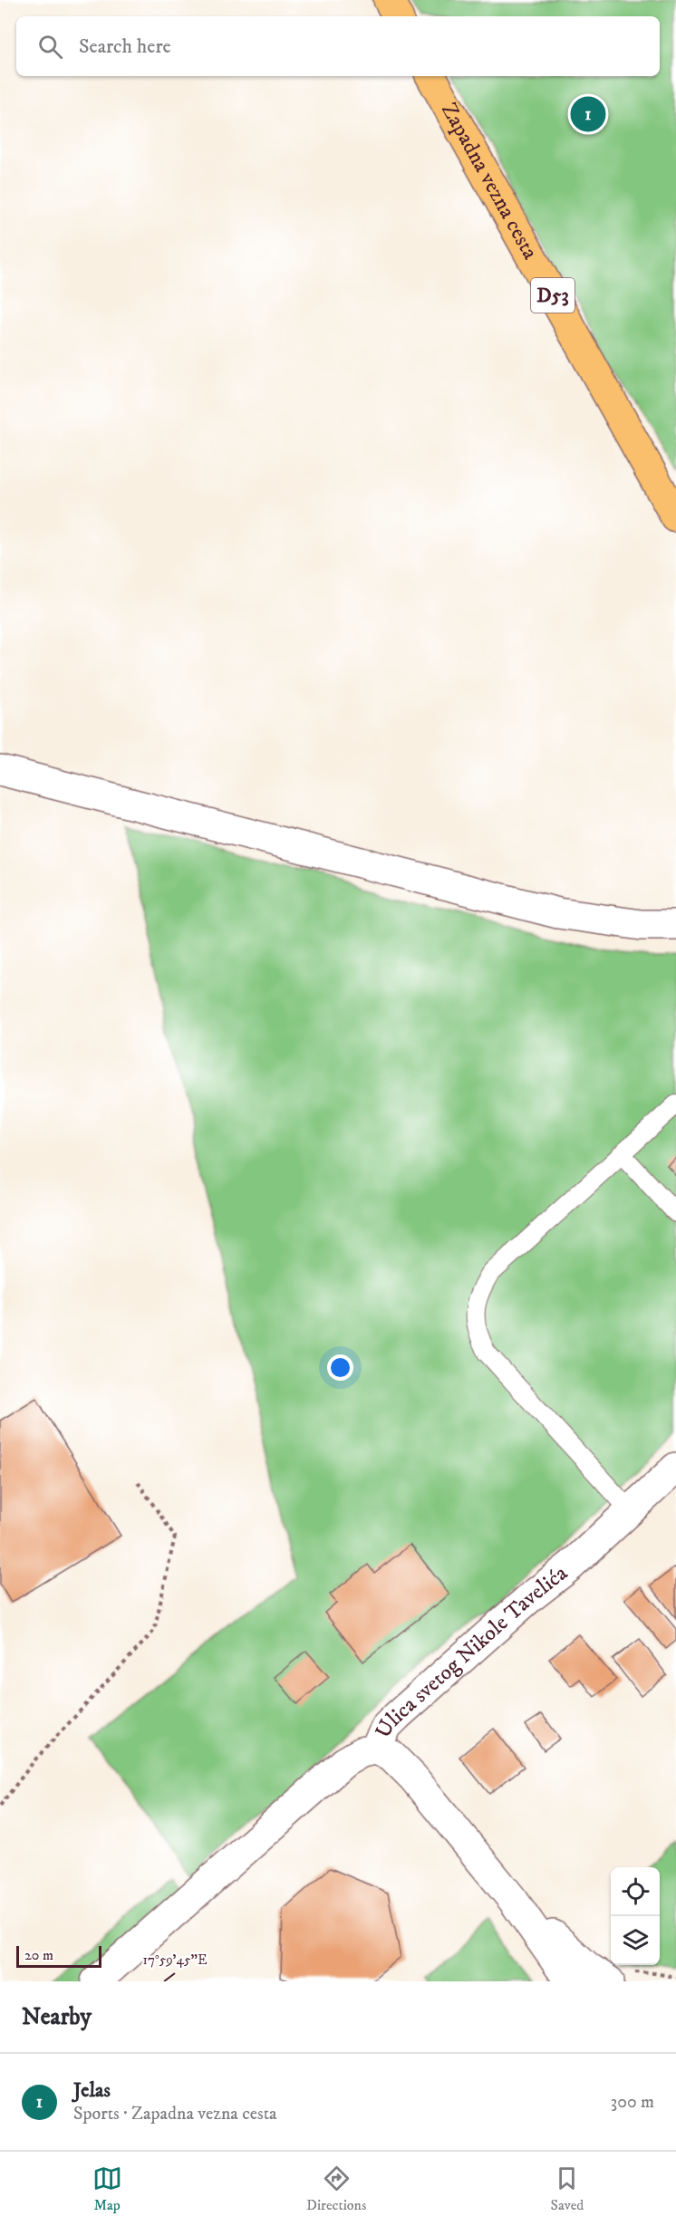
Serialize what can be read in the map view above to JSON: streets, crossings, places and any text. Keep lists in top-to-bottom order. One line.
{"streets":{"main road":["Zapadna vezna cesta","D53"],"street":["Ulica svetog Nikole Tavelića"]},"scale_bar":"20 m","page":{"search":"Search here","pins":"1","scale":"20 m","heading":"Nearby","list":[{"mark":"1","name":"Jelas","note":"Sports · Zapadna vezna cesta","value":"300 m"}],"nav":["Map","Directions","Saved"]},"coordinates":["17°59'45\"E"]}
